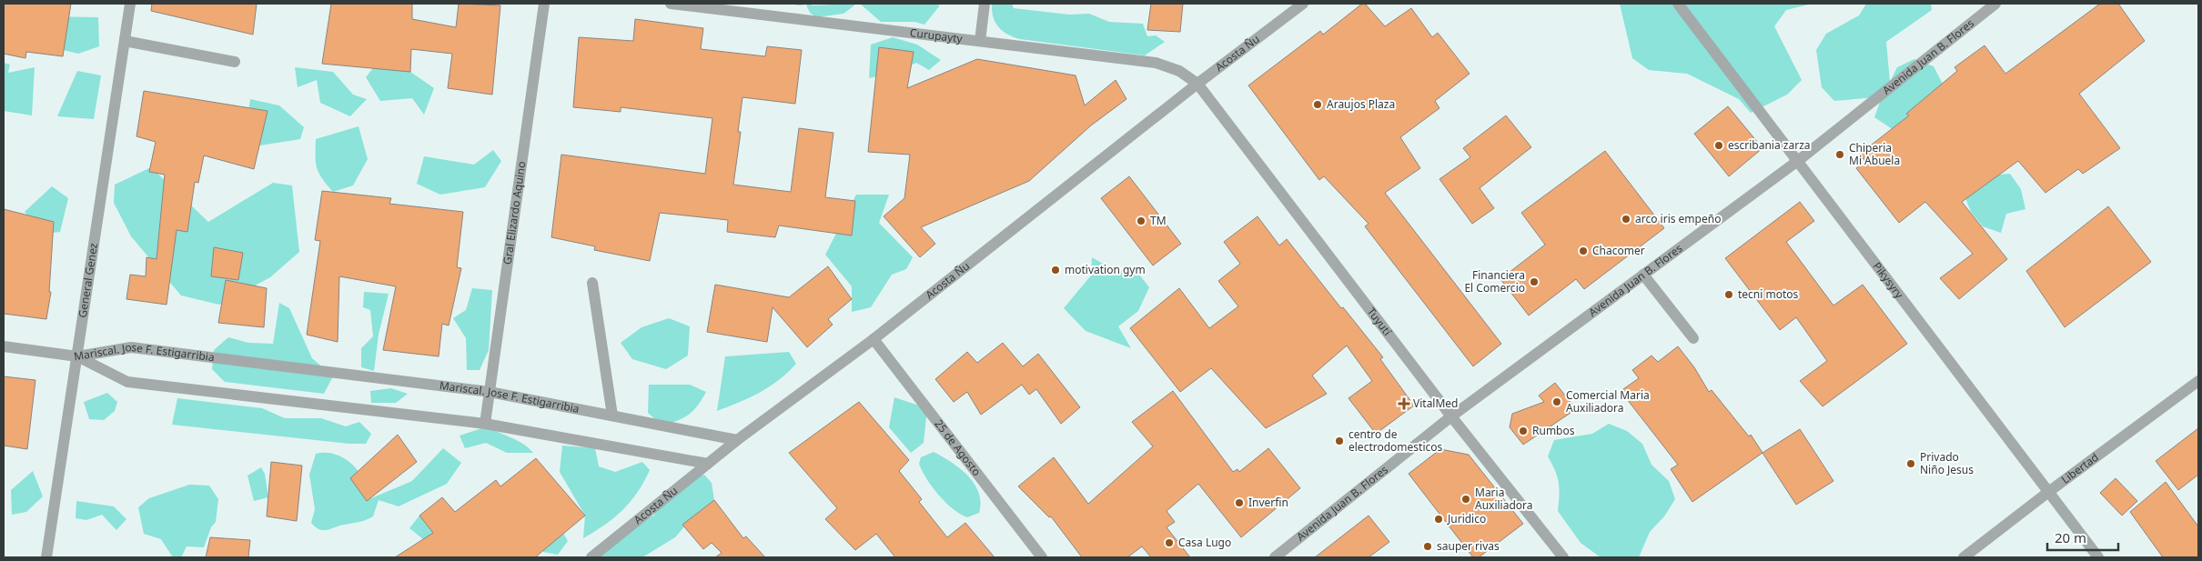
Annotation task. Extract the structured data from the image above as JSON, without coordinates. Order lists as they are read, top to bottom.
{
  "streets": {
    "street": [
      "Curupayty",
      "Acosta Ñu",
      "Avenida Juan B. Flores",
      "Gral Elizardo Aquino",
      "Pikysyry",
      "General Genez",
      "Tuyutí",
      "Mariscal. Jose F. Estigarribia",
      "25 de Agosto",
      "Libertad"
    ]
  },
  "crossings": [
    ["Curupayty", "Acosta Ñu"],
    ["Curupayty", "Tuyutí"],
    ["Acosta Ñu", "Tuyutí"],
    ["Acosta Ñu", "Mariscal. Jose F. Estigarribia"],
    ["Acosta Ñu", "25 de Agosto"],
    ["Avenida Juan B. Flores", "Pikysyry"],
    ["Avenida Juan B. Flores", "Tuyutí"],
    ["Gral Elizardo Aquino", "Mariscal. Jose F. Estigarribia"],
    ["Pikysyry", "Libertad"],
    ["General Genez", "Mariscal. Jose F. Estigarribia"]
  ],
  "places": {
    "other": [
      "Araujos Plaza",
      "escribania zarza",
      "Chiperia Mi Abuela",
      "arco iris empeño",
      "TM",
      "Chacomer",
      "motivation gym",
      "Financiera El Comercio",
      "tecni motos",
      "Comercial Maria Auxiliadora",
      "Rumbos",
      "centro de electrodomesticos",
      "Privado Niño Jesus",
      "Maria Auxiliadora",
      "Inverfin",
      "Juridico",
      "Casa Lugo",
      "sauper rivas"
    ],
    "health": ["VitalMed"]
  },
  "scale_bar": "20 m"
}
